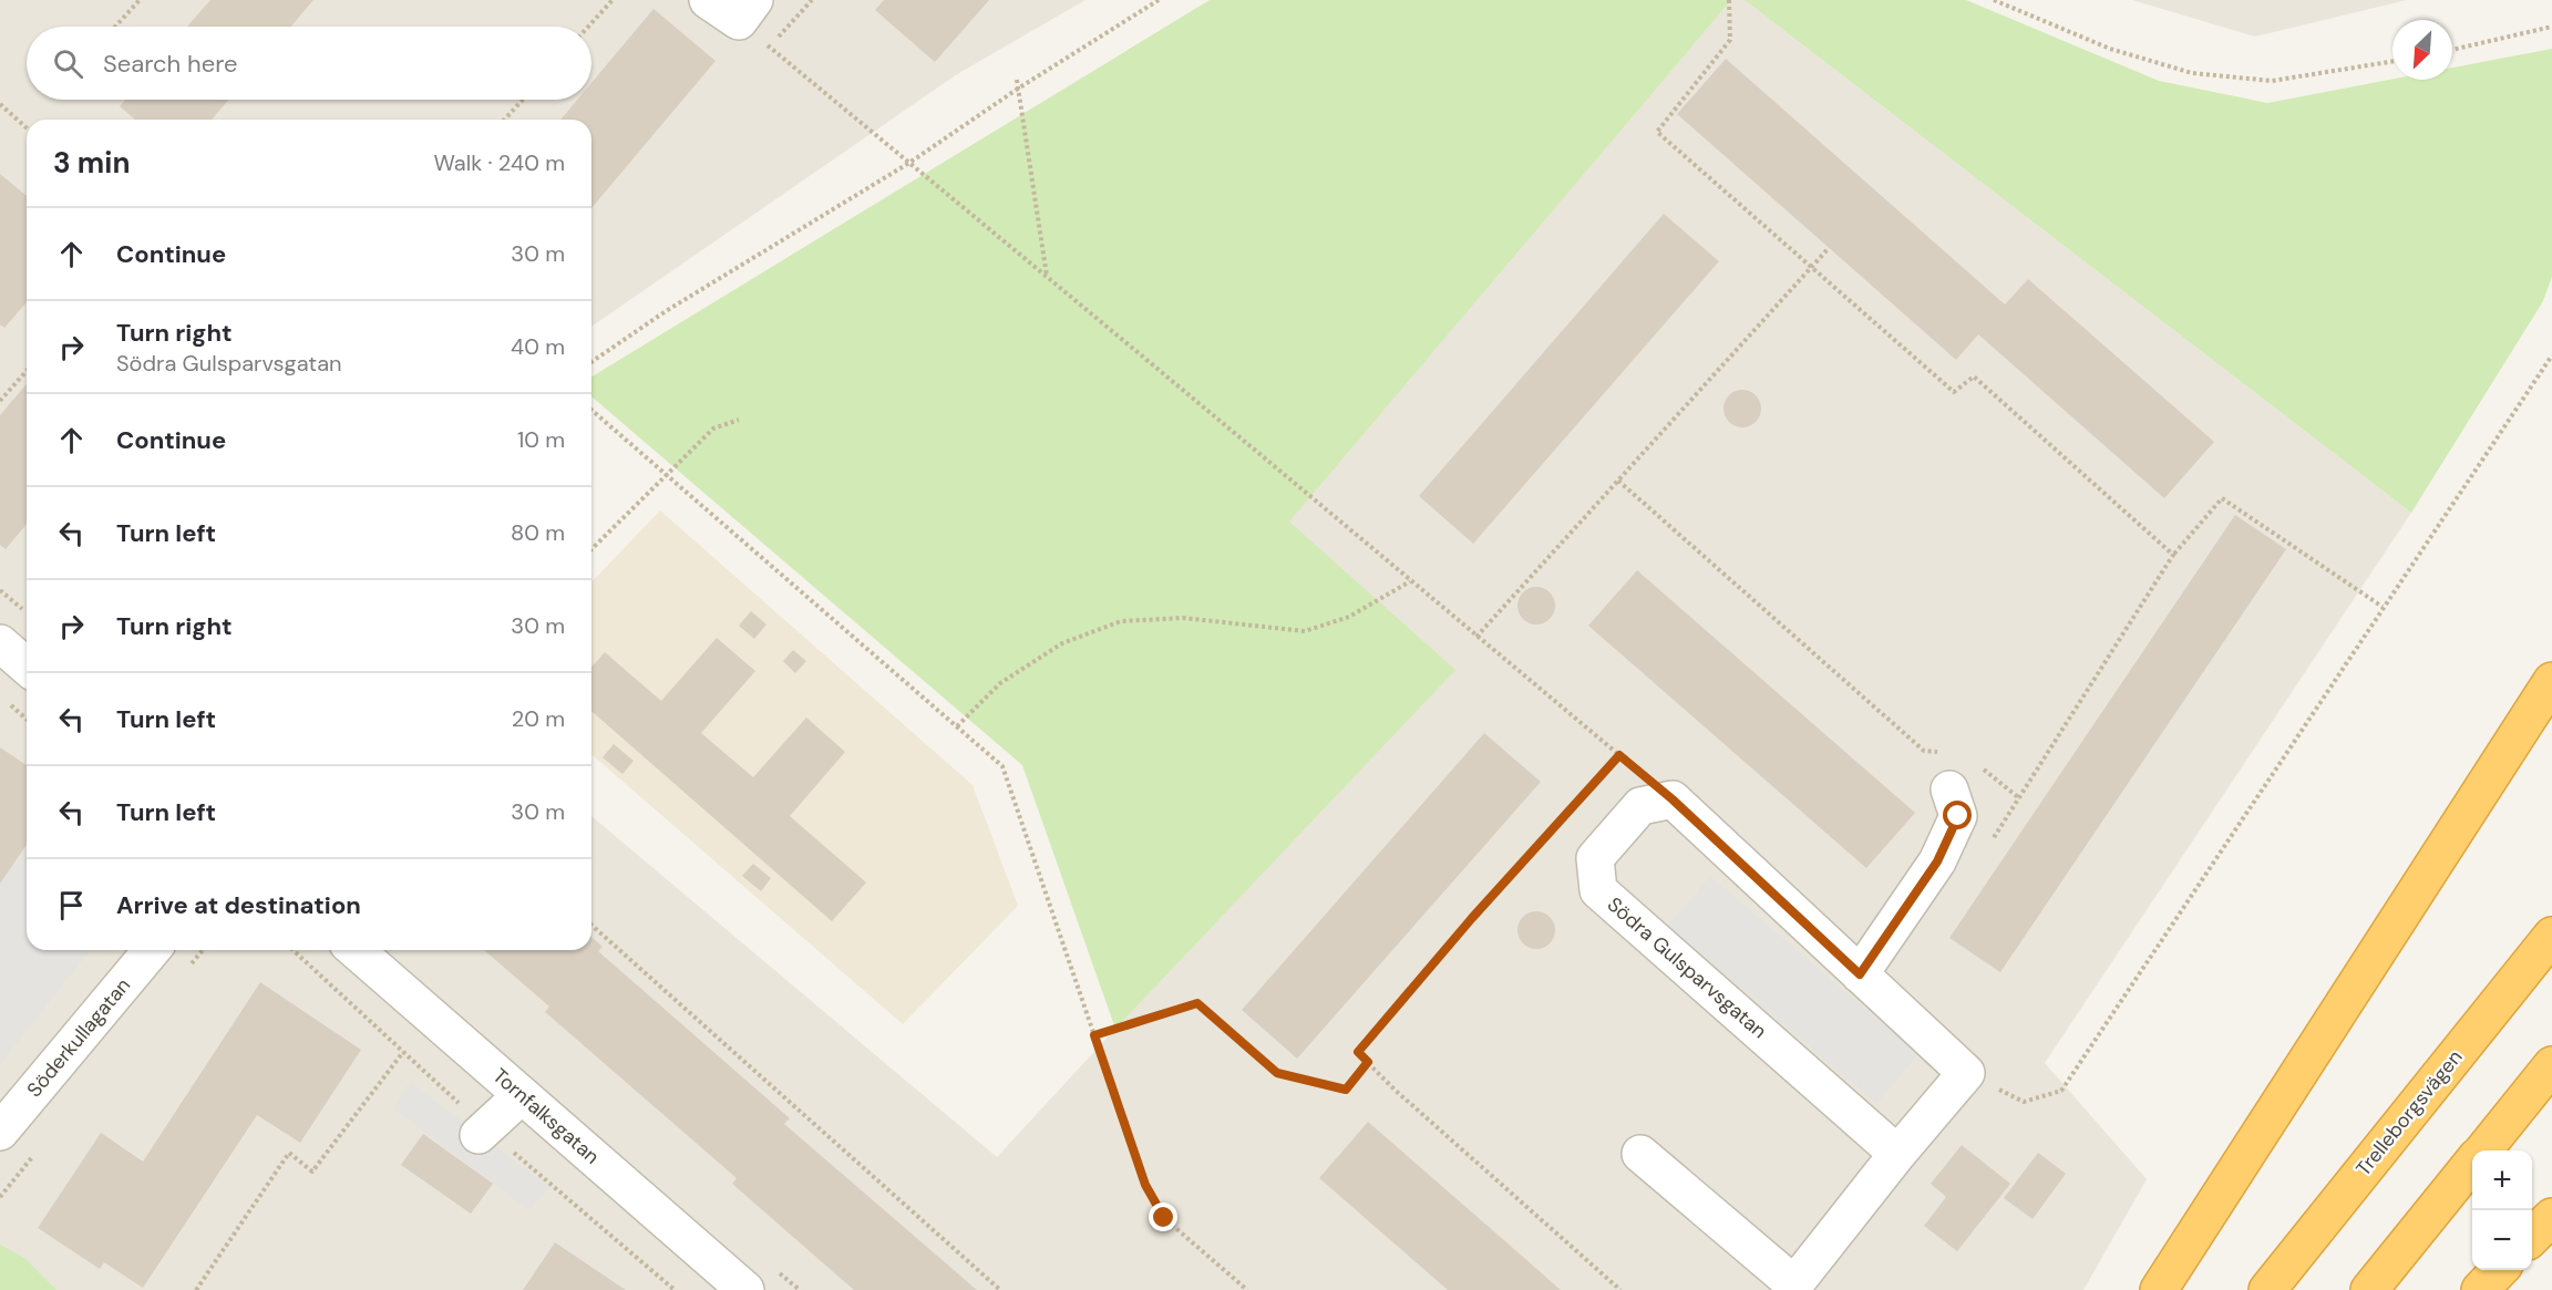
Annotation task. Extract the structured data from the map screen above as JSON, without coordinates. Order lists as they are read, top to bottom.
{
  "streets": {
    "highway": ["Trelleborgsvägen"],
    "street": ["Södra Gulsparvsgatan", "Söderkullagatan", "Tornfalksgatan"]
  },
  "north": "bottom left",
  "page": {
    "search": "Search here",
    "heading": ["3 min", "Walk · 240 m"],
    "list": [
      ["Continue", "30 m"],
      ["Turn right", "Södra Gulsparvsgatan", "40 m"],
      ["Continue", "10 m"],
      ["Turn left", "80 m"],
      ["Turn right", "30 m"],
      ["Turn left", "20 m"],
      ["Turn left", "30 m"],
      "Arrive at destination"
    ],
    "map_buttons": ["+", "−"]
  }
}
